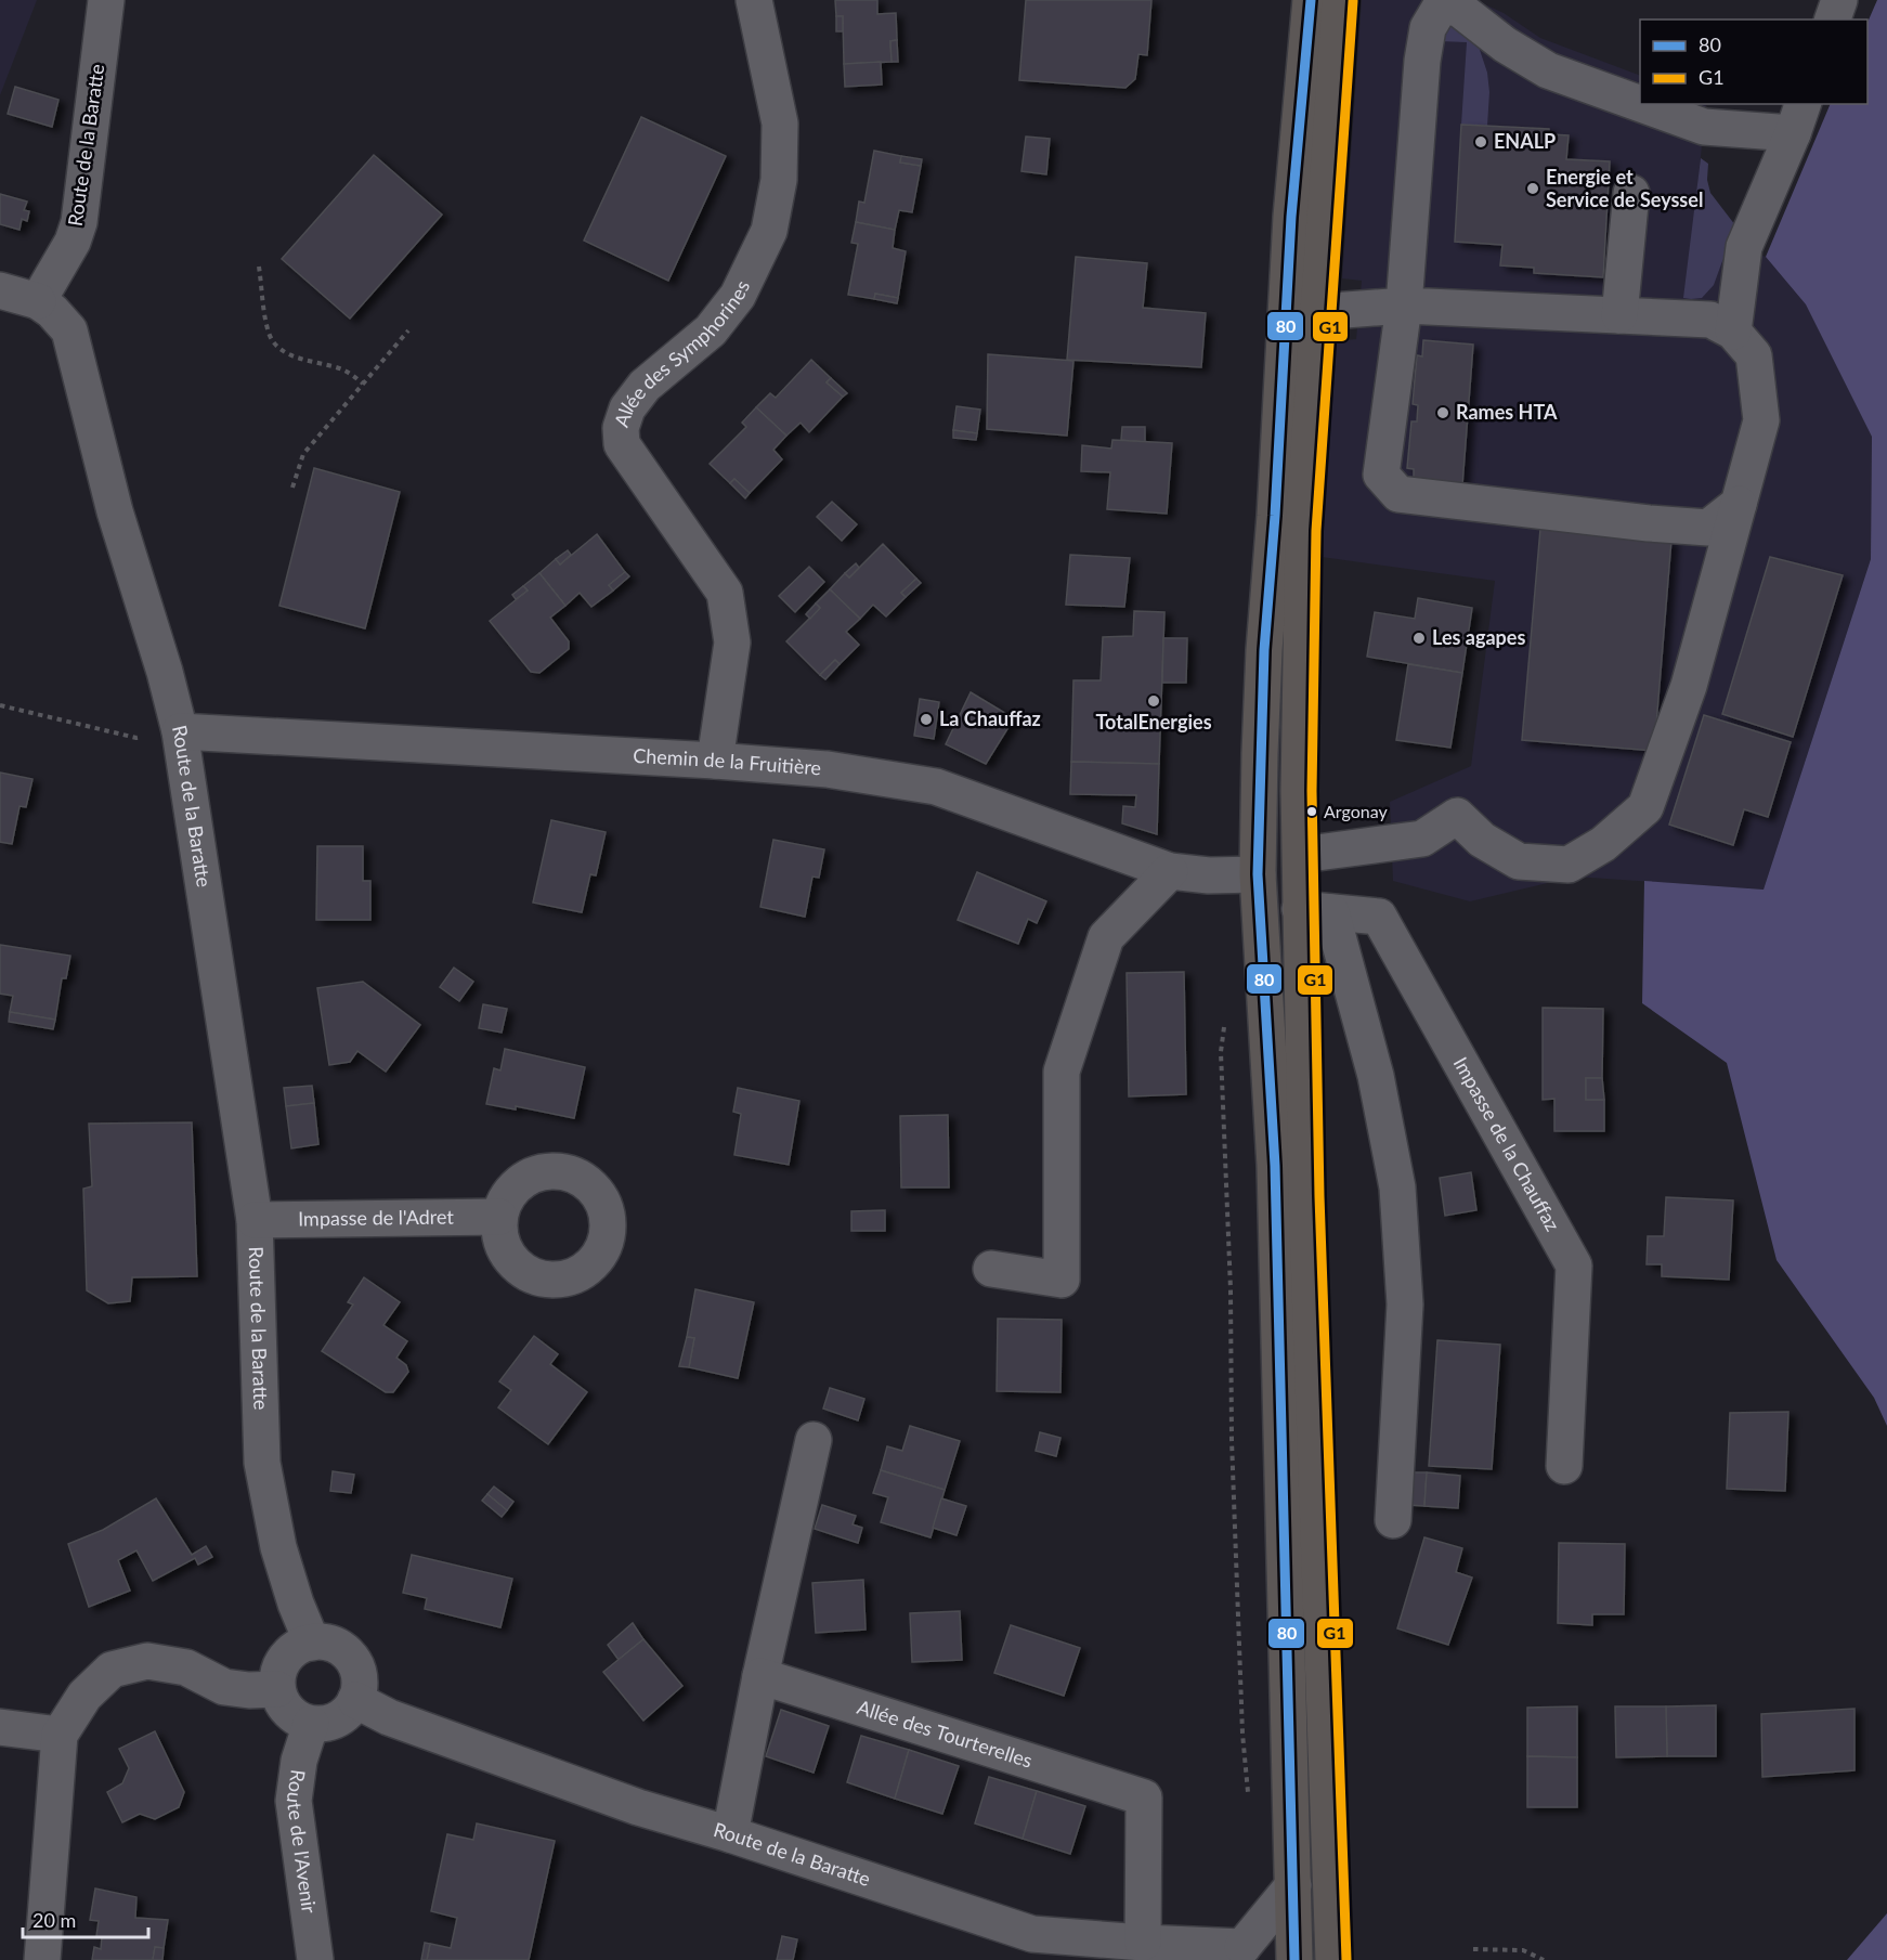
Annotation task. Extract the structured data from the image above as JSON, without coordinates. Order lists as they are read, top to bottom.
{
  "streets": {
    "street": [
      "Route de la Baratte",
      "Allée des Symphorines",
      "Chemin de la Fruitière",
      "Impasse de la Chauffaz",
      "Impasse de l'Adret",
      "Allée des Tourterelles",
      "Route de l'Avenir"
    ]
  },
  "crossings": [
    ["Route de la Baratte", "Chemin de la Fruitière"],
    ["Route de la Baratte", "Impasse de l'Adret"],
    ["Route de la Baratte", "Allée des Tourterelles"],
    ["Route de la Baratte", "Route de l'Avenir"],
    ["Allée des Symphorines", "Chemin de la Fruitière"]
  ],
  "places": [
    "ENALP",
    "Energie et Service de Seyssel",
    "Rames HTA",
    "Les agapes",
    "TotalEnergies",
    "La Chauffaz",
    "Argonay"
  ],
  "lines": ["transit line 80", "transit line G1"],
  "legend": ["80", "G1"],
  "scale_bar": "20 m"
}
